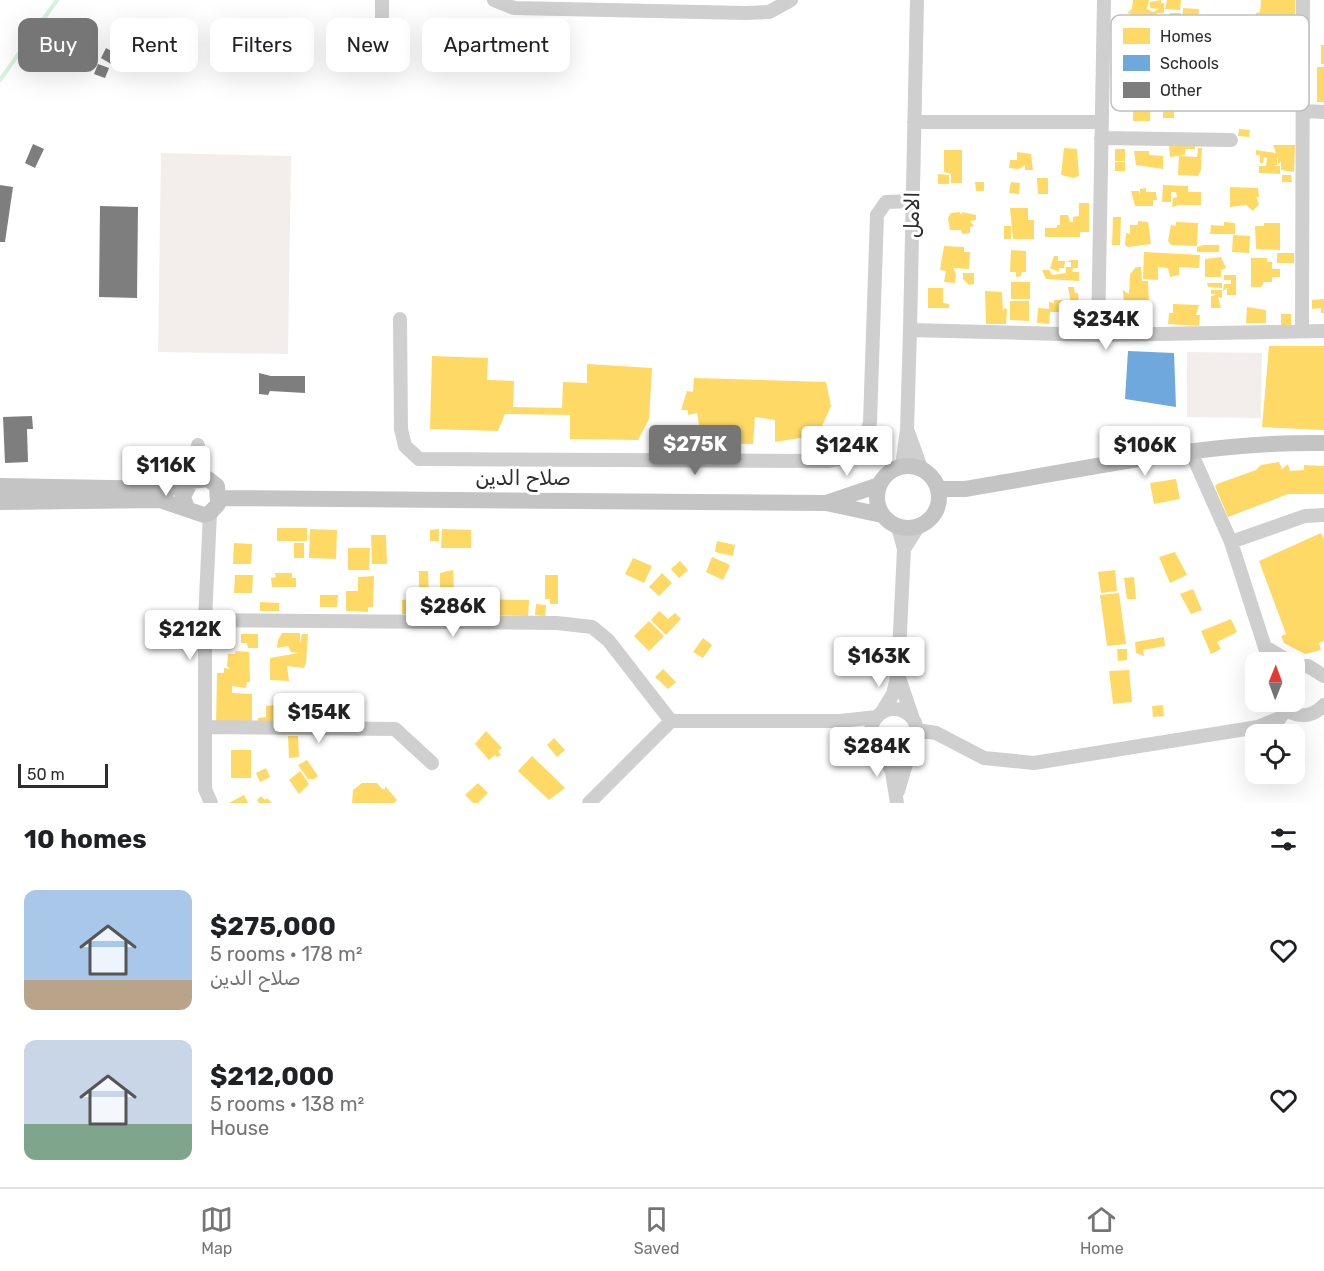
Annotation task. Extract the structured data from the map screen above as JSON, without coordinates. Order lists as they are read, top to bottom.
{
  "streets": {
    "main road": ["صلاح الدين"],
    "street": ["الامل"]
  },
  "crossings": [
    ["الامل", "صلاح الدين"]
  ],
  "legend": ["Homes", "Schools", "Other"],
  "scale_bar": "50 m",
  "north": "top",
  "page": {
    "chip": [
      "Buy",
      "Rent",
      "Filters",
      "New",
      "Apartment"
    ],
    "price": [
      "$234K",
      "$275K",
      "$124K",
      "$106K",
      "$116K",
      "$286K",
      "$212K",
      "$163K",
      "$154K",
      "$284K"
    ],
    "scale": "50 m",
    "heading": "10 homes",
    "list": [
      {
        "name": "$275,000",
        "note": "5 rooms · 178 m² · صلاح الدين"
      },
      {
        "name": "$212,000",
        "note": "5 rooms · 138 m² · House"
      }
    ],
    "tabs": ["Map", "Saved", "Home"]
  }
}
